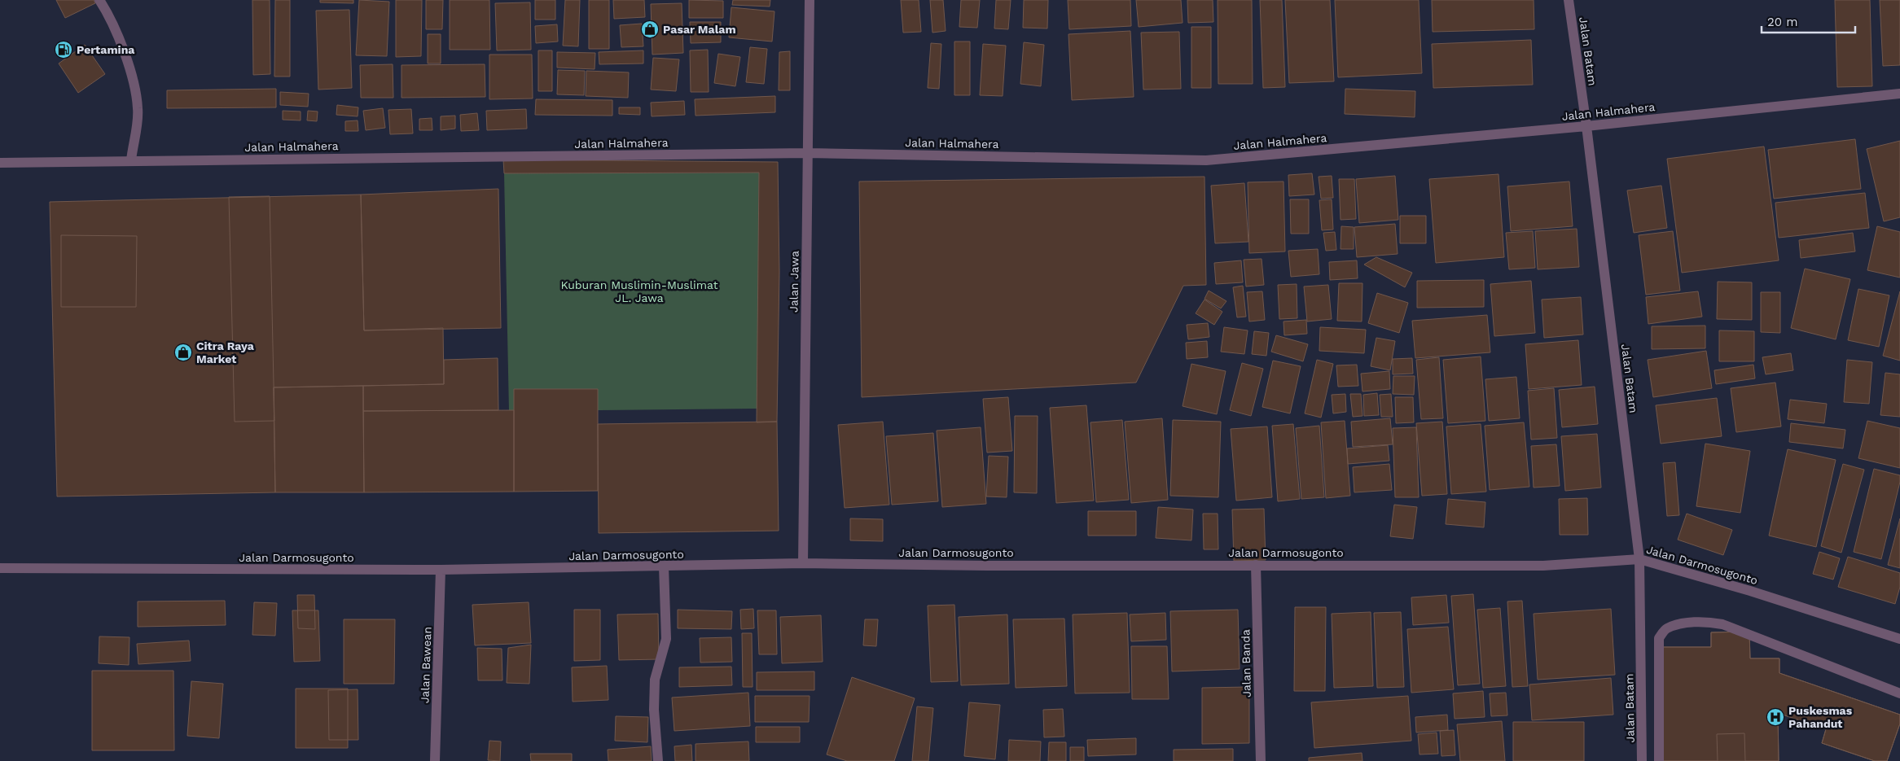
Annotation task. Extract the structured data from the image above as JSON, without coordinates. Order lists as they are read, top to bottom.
{
  "streets": {
    "street": [
      "Jalan Batam",
      "Jalan Halmahera",
      "Jalan Jawa",
      "Jalan Darmosugonto",
      "Jalan Banda",
      "Jalan Bawean"
    ]
  },
  "crossings": [
    ["Jalan Batam", "Jalan Halmahera"],
    ["Jalan Batam", "Jalan Darmosugonto"],
    ["Jalan Halmahera", "Jalan Jawa"],
    ["Jalan Jawa", "Jalan Darmosugonto"],
    ["Jalan Darmosugonto", "Jalan Banda"],
    ["Jalan Darmosugonto", "Jalan Bawean"]
  ],
  "parks": ["Kuburan Muslimin-Muslimat JL. Jawa"],
  "places": {
    "shop": ["Pasar Malam", "Citra Raya Market"],
    "fuel station": ["Pertamina"],
    "hospital": ["Puskesmas Pahandut"]
  },
  "scale_bar": "20 m"
}
